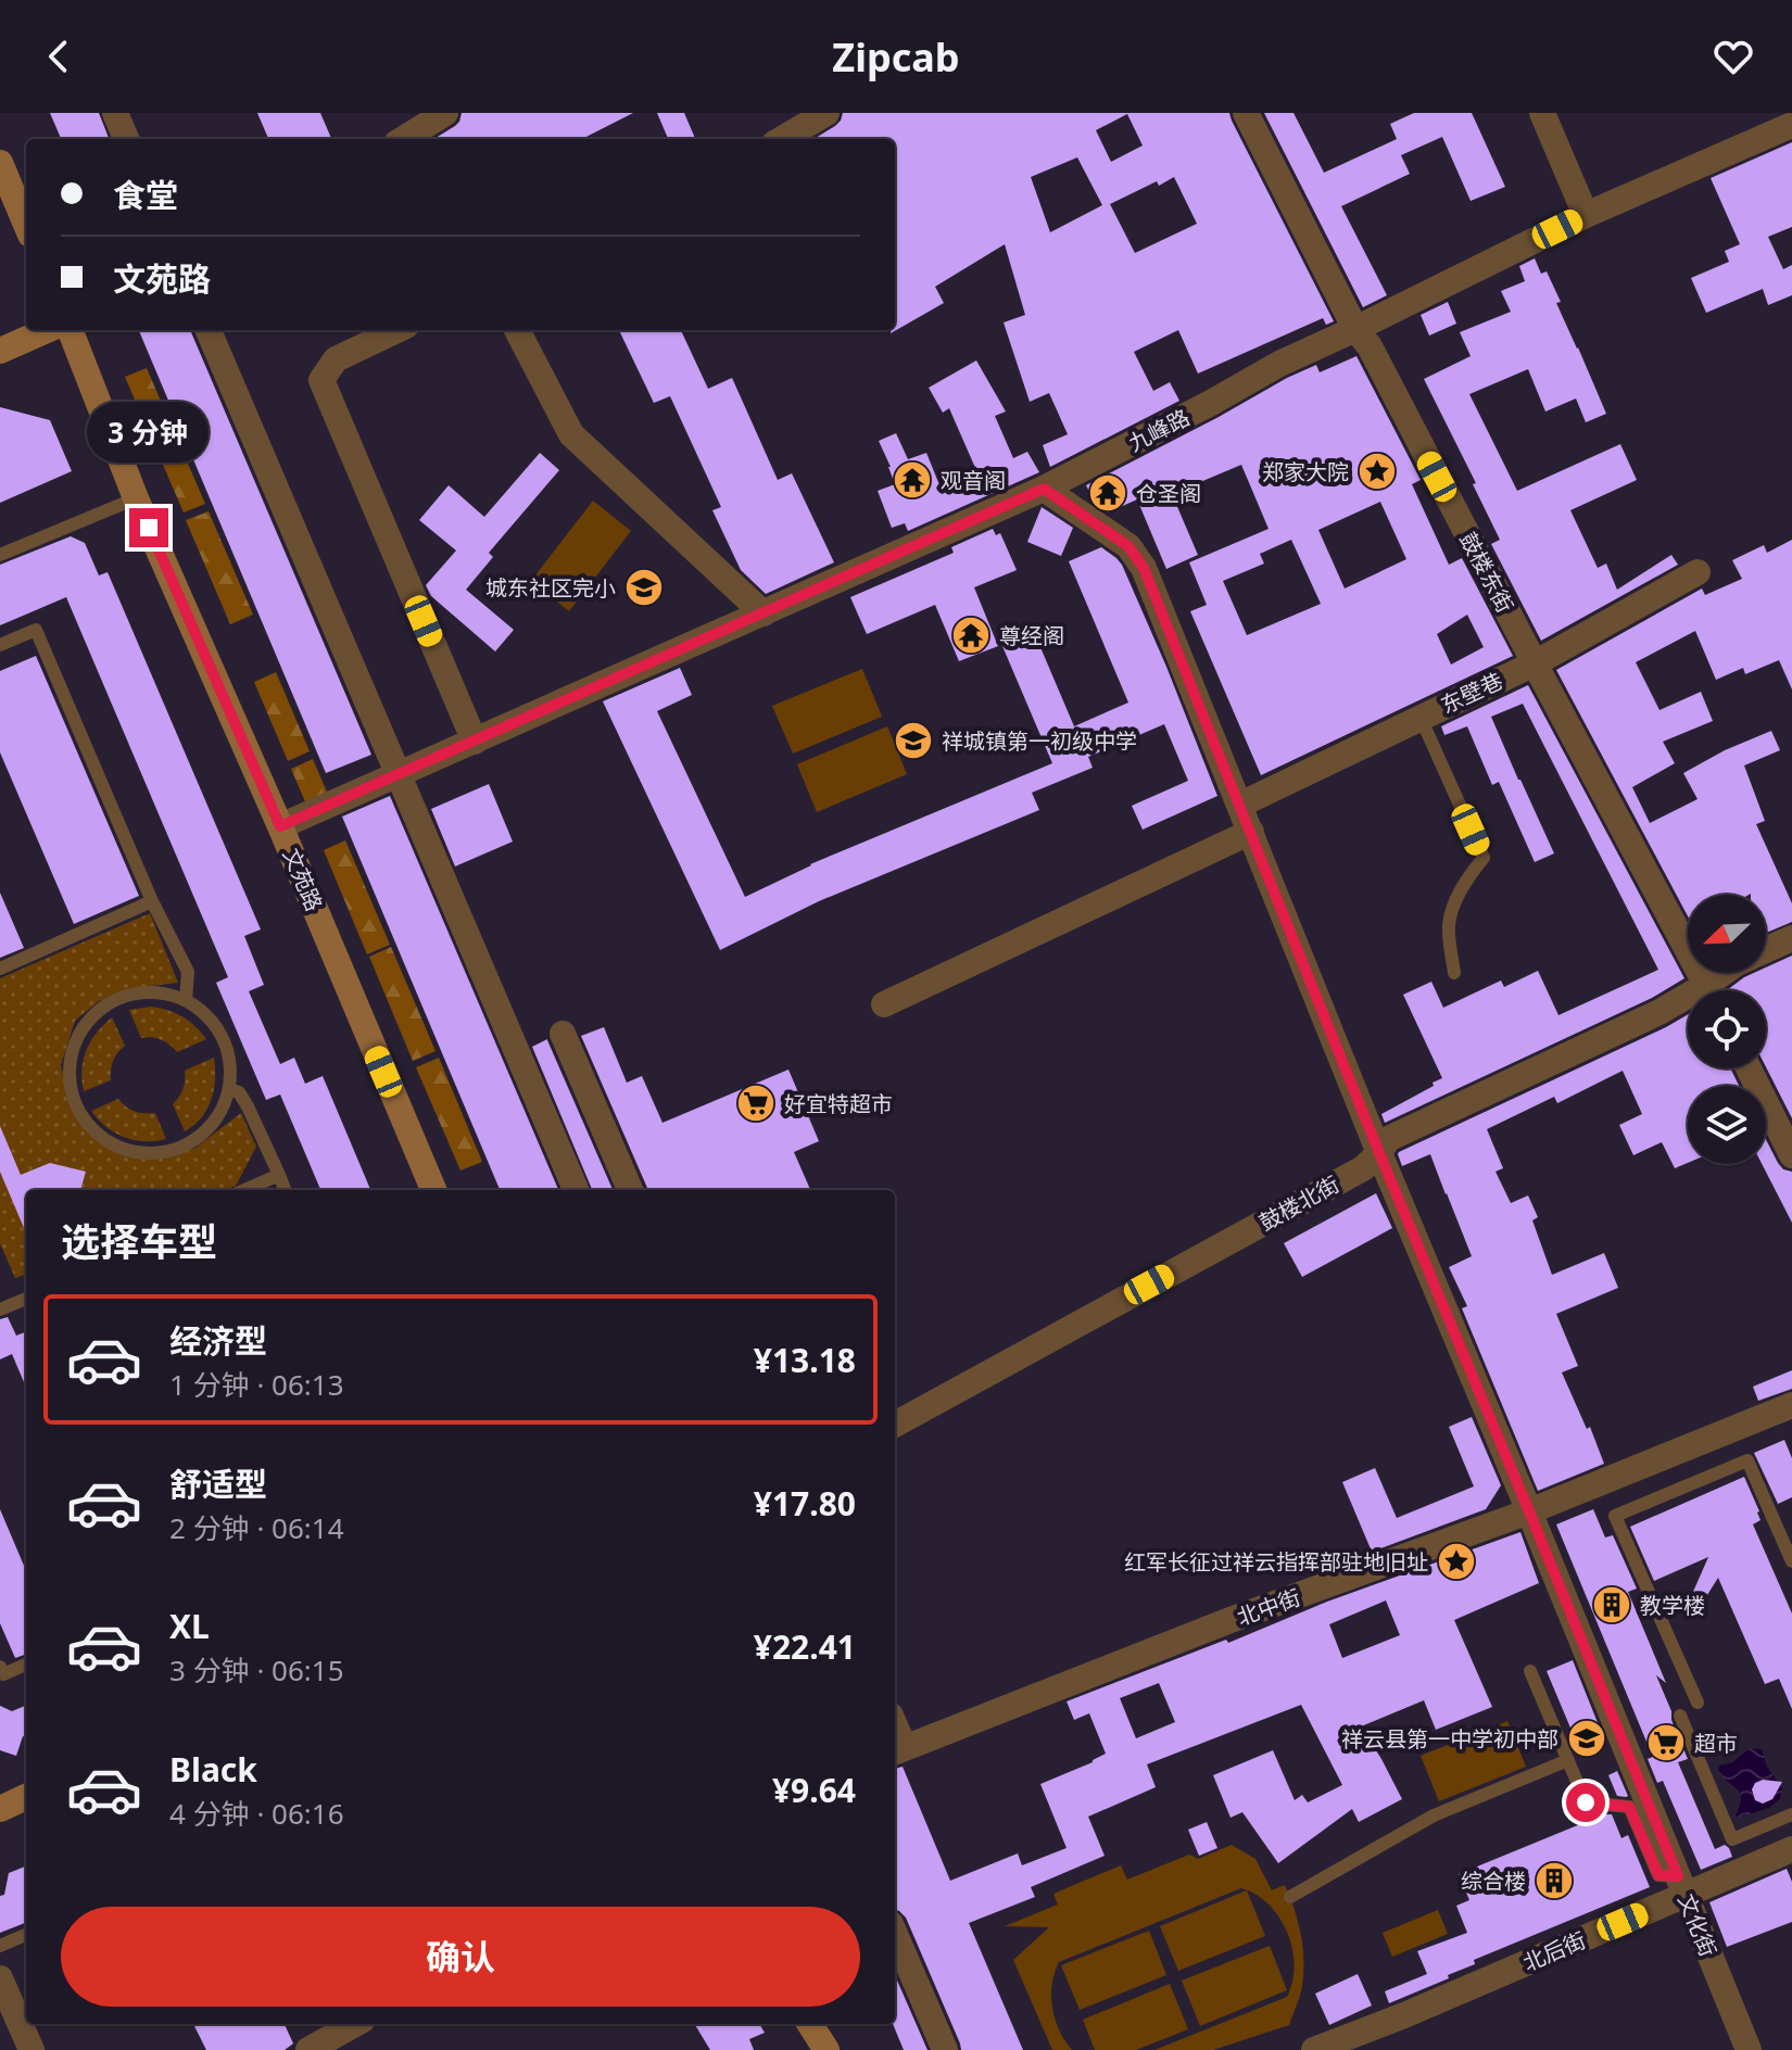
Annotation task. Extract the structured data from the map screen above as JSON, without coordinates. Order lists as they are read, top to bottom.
{
  "streets": {
    "main road": ["文苑路"],
    "street": [
      "九峰路",
      "鼓楼东街",
      "东壁巷",
      "鼓楼北街",
      "北中街",
      "文化街",
      "北后街"
    ]
  },
  "crossings": [
    ["九峰路", "鼓楼东街"],
    ["九峰路", "文苑路"],
    ["九峰路", "文化街"],
    ["鼓楼东街", "东壁巷"],
    ["东壁巷", "文化街"],
    ["鼓楼北街", "文化街"],
    ["北中街", "文化街"],
    ["文化街", "北后街"]
  ],
  "places": {
    "place": ["郑家大院", "红军长征过祥云指挥部驻地旧址"],
    "temple": ["观音阁", "仓圣阁", "尊经阁"],
    "school or university": ["城东社区完小", "祥城镇第一初级中学", "祥云县第一中学初中部"],
    "supermarket": ["好宜特超市", "超市"],
    "building": ["教学楼", "综合楼"]
  },
  "north": "bottom left",
  "page": {
    "header": "Zipcab",
    "banner": ["食堂", "文苑路"],
    "bubble": "3 分钟",
    "heading": "选择车型",
    "list": [
      {
        "name": "经济型",
        "note": "1 分钟 · 06:13",
        "value": "¥13.18"
      },
      {
        "name": "舒适型",
        "note": "2 分钟 · 06:14",
        "value": "¥17.80"
      },
      {
        "name": "XL",
        "note": "3 分钟 · 06:15",
        "value": "¥22.41"
      },
      {
        "name": "Black",
        "note": "4 分钟 · 06:16",
        "value": "¥9.64"
      }
    ],
    "buttons": "确认"
  }
}
